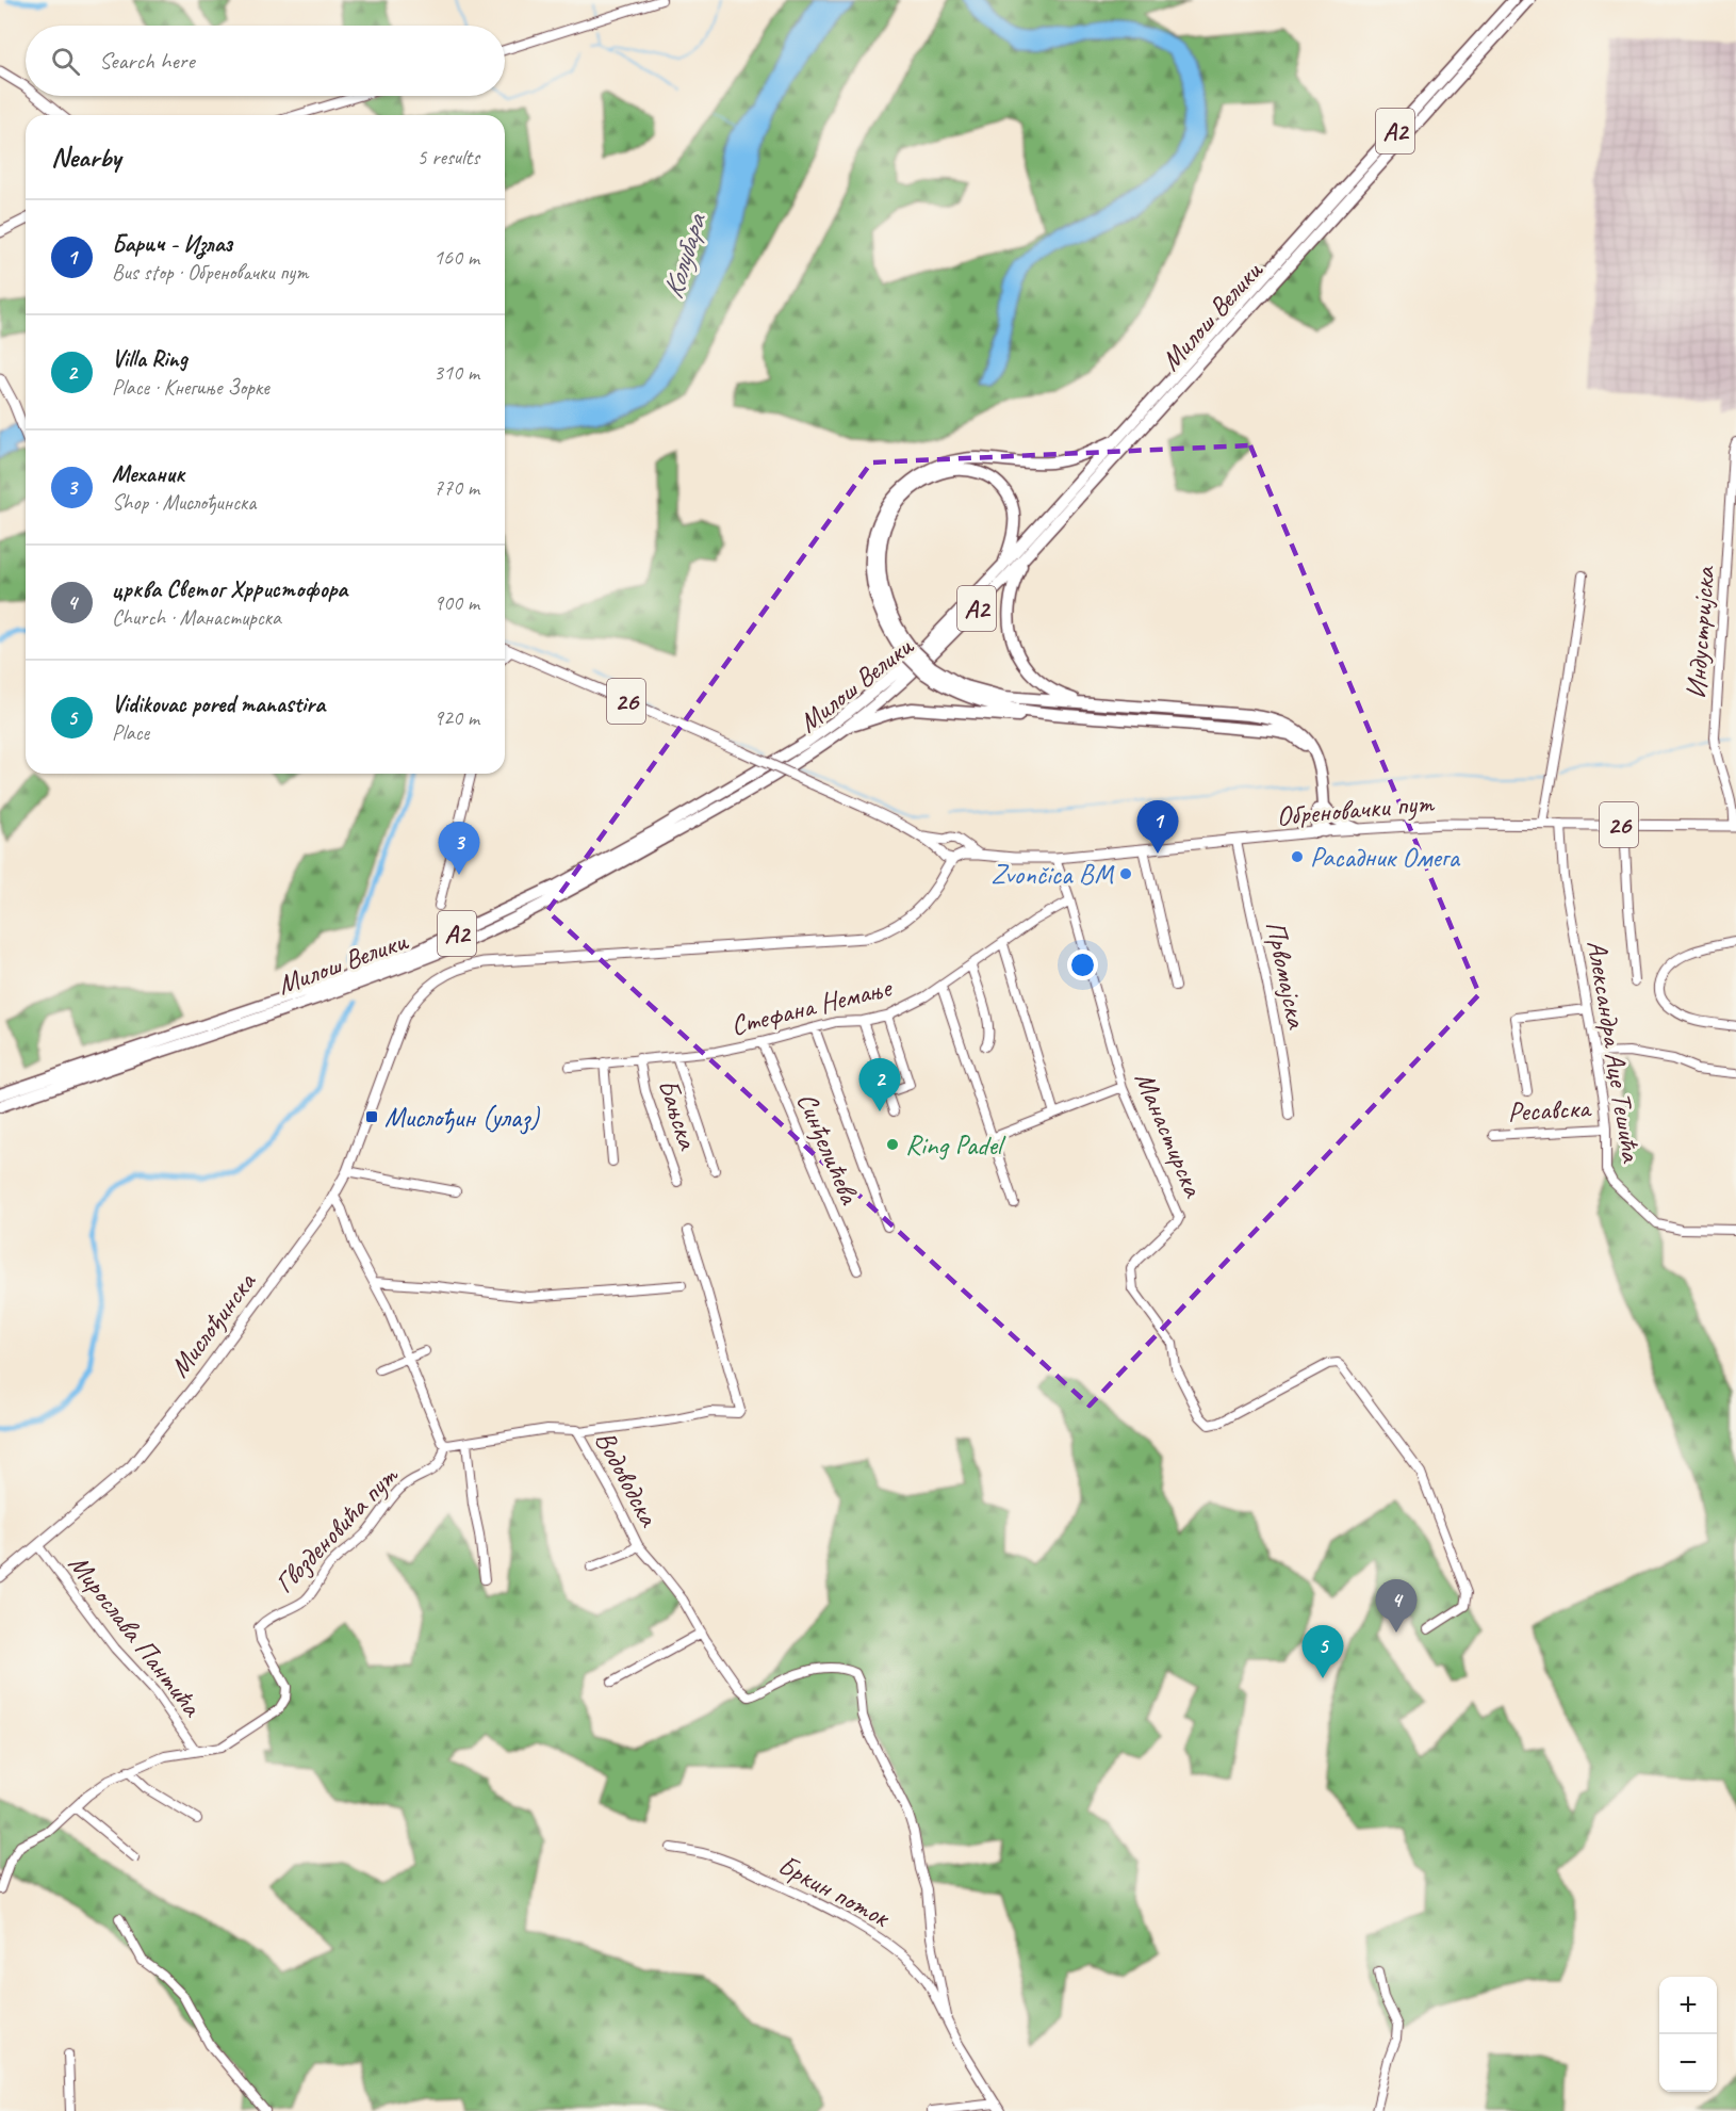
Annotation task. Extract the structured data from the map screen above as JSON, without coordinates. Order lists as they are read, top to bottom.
{
  "streets": {
    "highway": ["A2", "Милош Велики"],
    "main road": ["26", "Обреновачки пут", "Мислођинска"],
    "street": [
      "Индустријска",
      "Првомајска",
      "Стефана Немање",
      "Александра Аце Тешића",
      "Ресавска",
      "Бањска",
      "Манастирска",
      "Синђелићева",
      "Водоводска",
      "Гвозденовића пут",
      "Мирослава Пантића",
      "Бркин поток"
    ]
  },
  "crossings": [
    ["Индустријска", "Обреновачки пут"],
    ["26", "Обреновачки пут"],
    ["26", "Мислођинска"],
    ["Обреновачки пут", "Првомајска"],
    ["Обреновачки пут", "Александра Аце Тешића"],
    ["Обреновачки пут", "Манастирска"],
    ["Обреновачки пут", "Мислођинска"],
    ["Стефана Немање", "Бањска"],
    ["Стефана Немање", "Манастирска"],
    ["Стефана Немање", "Синђелићева"],
    ["Александра Аце Тешића", "Ресавска"],
    ["Мислођинска", "Мирослава Пантића"],
    ["Водоводска", "Гвозденовића пут"],
    ["Водоводска", "Бркин поток"],
    ["Гвозденовића пут", "Мирослава Пантића"]
  ],
  "water": ["Колубара"],
  "places": {
    "other": ["Расадник Омега", "Zvončica BM", "Ring Padel"],
    "transit": ["Мислођин (улаз)"]
  },
  "page": {
    "search": "Search here",
    "heading": ["Nearby", "5 results"],
    "list": [
      {
        "mark": "1",
        "name": "Барич - Излаз",
        "note": "Bus stop · Обреновачки пут",
        "value": "160 m"
      },
      {
        "mark": "2",
        "name": "Villa Ring",
        "note": "Place · Кнегиње Зорке",
        "value": "310 m"
      },
      {
        "mark": "3",
        "name": "Механик",
        "note": "Shop · Мислођинска",
        "value": "770 m"
      },
      {
        "mark": "4",
        "name": "црква Светог Хрристофора",
        "note": "Church · Манастирска",
        "value": "900 m"
      },
      {
        "mark": "5",
        "name": "Vidikovac pored manastira",
        "note": "Place",
        "value": "920 m"
      }
    ],
    "pins": [
      "1",
      "3",
      "2",
      "4",
      "5"
    ],
    "map_buttons": ["+", "−"]
  }
}
